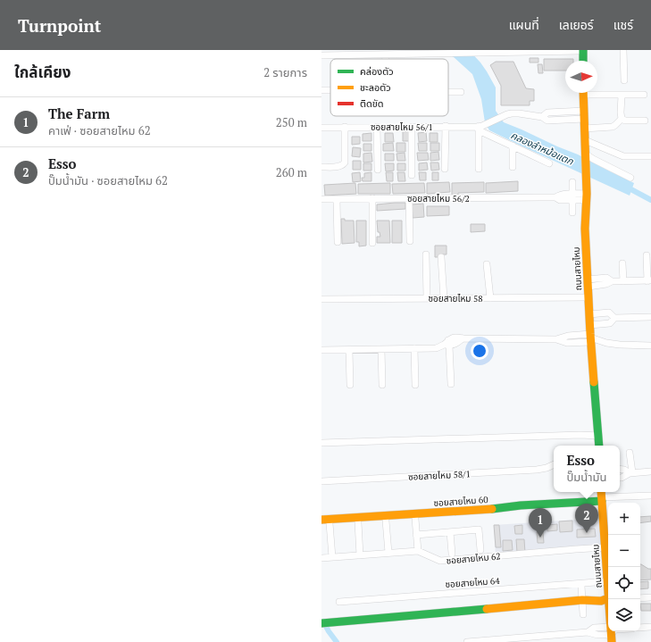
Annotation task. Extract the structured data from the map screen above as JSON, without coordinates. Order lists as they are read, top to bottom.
{
  "streets": {
    "street": [
      "ซอยสายไหม 56/1",
      "ซอยสายไหม 56/2",
      "ถนนสายไหม",
      "ซอยสายไหม 58",
      "ซอยสายไหม 58/1",
      "ซอยสายไหม 60",
      "ซอยสายไหม 62",
      "ซอยสายไหม 64"
    ]
  },
  "crossings": [
    ["ซอยสายไหม 56/2", "ถนนสายไหม"],
    ["ถนนสายไหม", "ซอยสายไหม 58"],
    ["ถนนสายไหม", "ซอยสายไหม 60"],
    ["ถนนสายไหม", "ซอยสายไหม 62"],
    ["ถนนสายไหม", "ซอยสายไหม 64"]
  ],
  "water": ["คลองลำหม้อแตก"],
  "legend": ["คล่องตัว", "ชะลอตัว", "ติดขัด"],
  "north": "right",
  "page": {
    "header": "Turnpoint",
    "nav": ["แผนที่", "เลเยอร์", "แชร์"],
    "heading": ["ใกล้เคียง", "2 รายการ"],
    "list": [
      {
        "mark": "1",
        "name": "The Farm",
        "note": "คาเฟ่ · ซอยสายไหม 62",
        "value": "250 m"
      },
      {
        "mark": "2",
        "name": "Esso",
        "note": "ปั๊มน้ำมัน · ซอยสายไหม 62",
        "value": "260 m"
      }
    ],
    "popup": ["Esso", "ปั๊มน้ำมัน"],
    "map_buttons": ["+", "−"],
    "pins": ["2", "1"]
  }
}
